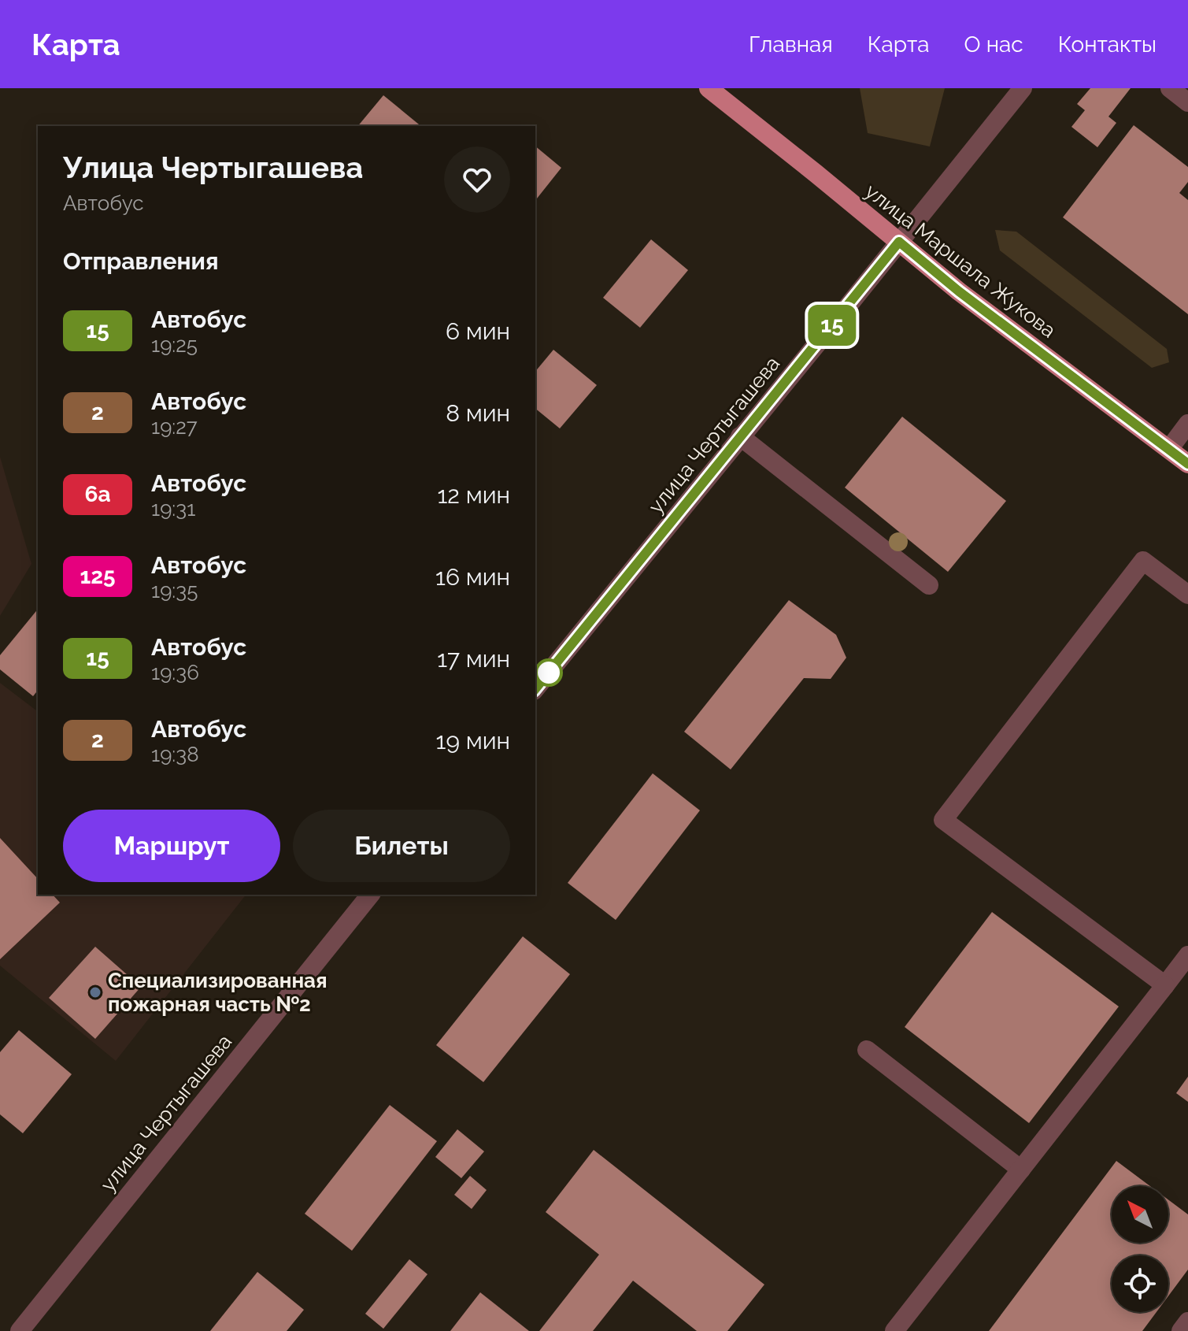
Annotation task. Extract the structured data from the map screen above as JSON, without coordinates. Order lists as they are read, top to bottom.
{
  "streets": {
    "main road": ["улица Маршала Жукова"],
    "street": ["улица Чертыгашева"]
  },
  "crossings": [
    ["улица Маршала Жукова", "улица Чертыгашева"]
  ],
  "places": ["Специализированная пожарная часть №2"],
  "lines": ["bus line 15"],
  "north": "top left",
  "page": {
    "header": "Карта",
    "nav": [
      "Главная",
      "Карта",
      "О нас",
      "Контакты"
    ],
    "on_map": "15",
    "heading": [
      ["Улица Чертыгашева", "Автобус"],
      "Отправления"
    ],
    "list": [
      {
        "mark": "15",
        "name": "Автобус",
        "note": "19:25",
        "value": "6 мин"
      },
      {
        "mark": "2",
        "name": "Автобус",
        "note": "19:27",
        "value": "8 мин"
      },
      {
        "mark": "6а",
        "name": "Автобус",
        "note": "19:31",
        "value": "12 мин"
      },
      {
        "mark": "125",
        "name": "Автобус",
        "note": "19:35",
        "value": "16 мин"
      },
      {
        "mark": "15",
        "name": "Автобус",
        "note": "19:36",
        "value": "17 мин"
      },
      {
        "mark": "2",
        "name": "Автобус",
        "note": "19:38",
        "value": "19 мин"
      }
    ],
    "buttons": ["Маршрут", "Билеты"]
  }
}
